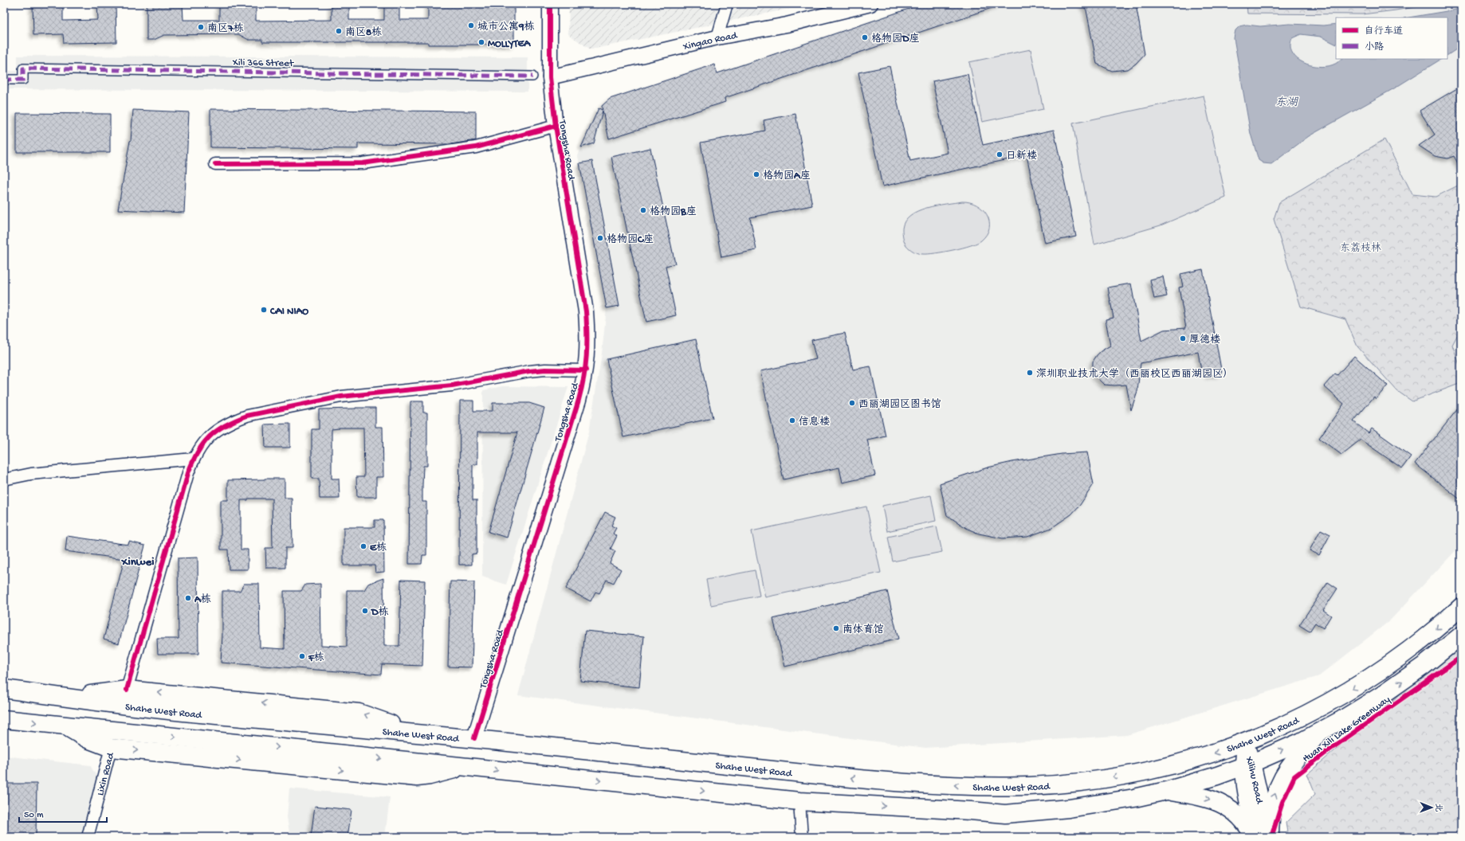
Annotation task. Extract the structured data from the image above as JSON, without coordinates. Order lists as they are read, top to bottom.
{
  "streets": {
    "main road": ["Shahe West Road", "Xilihu Road"],
    "street": [
      "Xingao Road",
      "Xili 366 Street",
      "Tongsha Road",
      "Lixin Road"
    ],
    "cycle path": ["Huan Xili Lake Greenway"]
  },
  "crossings": [
    ["Xingao Road", "Tongsha Road"],
    ["Tongsha Road", "Shahe West Road"],
    ["Shahe West Road", "Xilihu Road"]
  ],
  "districts": ["Xinwei"],
  "water": ["东湖"],
  "parks": ["东荔枝林"],
  "places": [
    "城市公寓9栋",
    "南区7栋",
    "南区8栋",
    "格物园D座",
    "MOLLYTEA",
    "日新楼",
    "格物园A座",
    "格物园B座",
    "格物园C座",
    "CAI NIAO",
    "厚德楼",
    "深圳职业技术大学（西丽校区西丽湖园区）",
    "西丽湖园区图书馆",
    "信息楼",
    "E栋",
    "A栋",
    "D栋",
    "南体育馆",
    "F栋"
  ],
  "legend": ["自行车道", "小路"],
  "scale_bar": "50 m",
  "north": "right"
}
